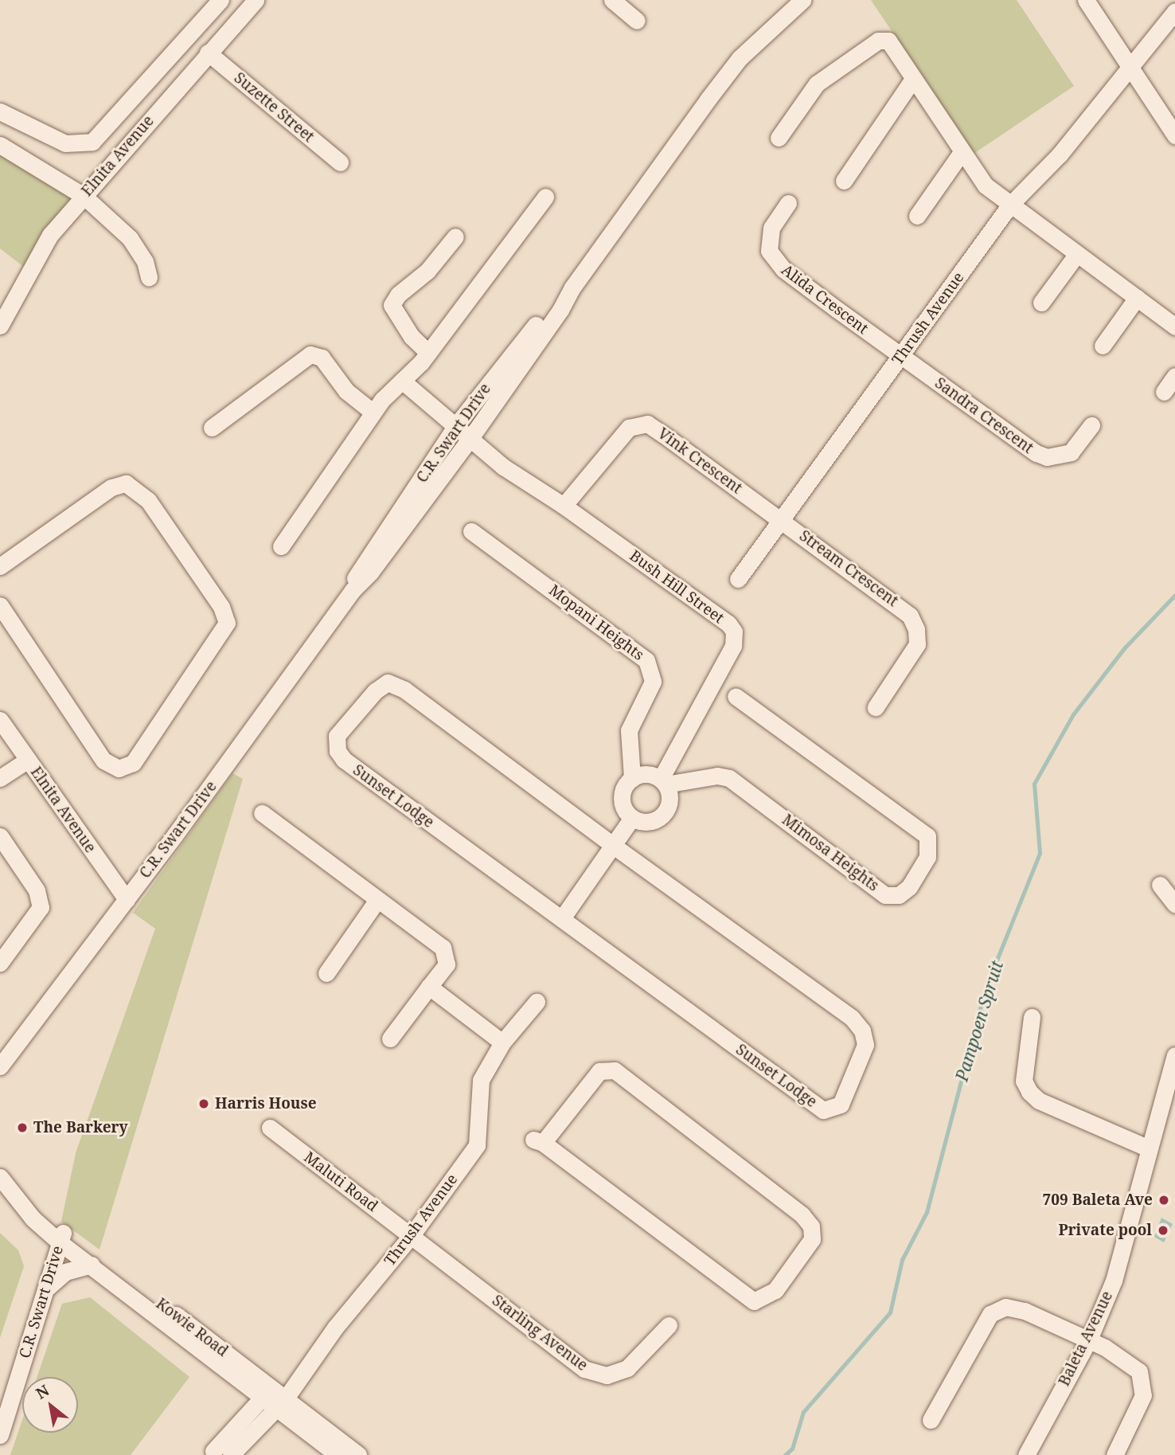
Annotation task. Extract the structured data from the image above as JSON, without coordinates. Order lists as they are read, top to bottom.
{
  "streets": {
    "street": [
      "Suzette Street",
      "Elnita Avenue",
      "Alida Crescent",
      "Thrush Avenue",
      "Sandra Crescent",
      "C.R. Swart Drive",
      "Vink Crescent",
      "Stream Crescent",
      "Bush Hill Street",
      "Mopani Heights",
      "Sunset Lodge",
      "Mimosa Heights",
      "Maluti Road",
      "Kowie Road",
      "Starling Avenue",
      "Baleta Avenue"
    ]
  },
  "crossings": [
    ["Suzette Street", "Elnita Avenue"],
    ["Elnita Avenue", "C.R. Swart Drive"],
    ["Alida Crescent", "Thrush Avenue"],
    ["Alida Crescent", "Sandra Crescent"],
    ["Thrush Avenue", "Sandra Crescent"],
    ["Thrush Avenue", "Vink Crescent"],
    ["Thrush Avenue", "Stream Crescent"],
    ["Thrush Avenue", "Maluti Road"],
    ["Thrush Avenue", "Kowie Road"],
    ["Thrush Avenue", "Starling Avenue"],
    ["C.R. Swart Drive", "Kowie Road"],
    ["Vink Crescent", "Stream Crescent"],
    ["Vink Crescent", "Bush Hill Street"],
    ["Bush Hill Street", "Mopani Heights"],
    ["Bush Hill Street", "Mimosa Heights"],
    ["Mopani Heights", "Mimosa Heights"],
    ["Maluti Road", "Starling Avenue"]
  ],
  "water": ["Pampoen Spruit"],
  "places": [
    "Harris House",
    "The Barkery",
    "709 Baleta Ave",
    "Private pool"
  ],
  "north": "top left"
}
